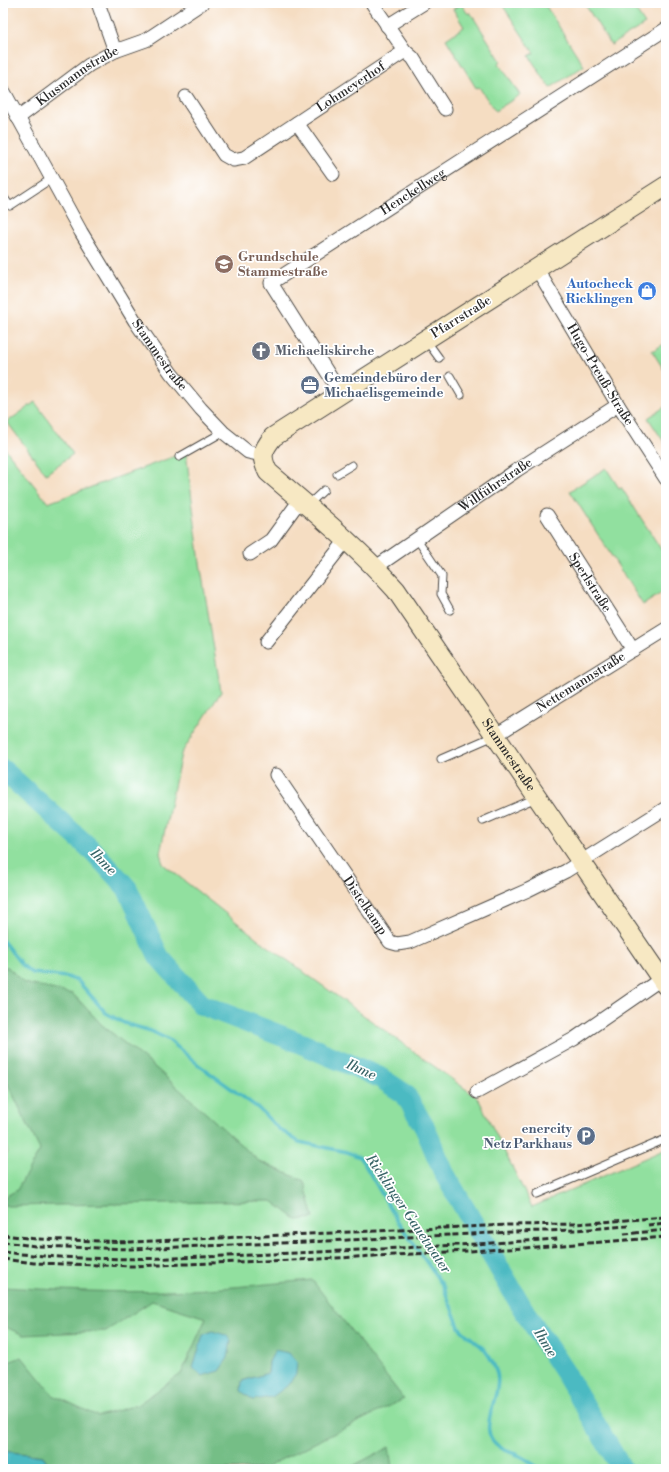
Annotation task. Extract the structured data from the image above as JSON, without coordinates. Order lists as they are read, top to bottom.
{
  "streets": {
    "street": [
      "Klusmannstraße",
      "Lohmeyerhof",
      "Henckellweg",
      "Pfarrstraße",
      "Stammestraße",
      "Hugo-Preuß-Straße",
      "Willführstraße",
      "Sperlstraße",
      "Nettemannstraße",
      "Distelkamp"
    ]
  },
  "crossings": [
    ["Klusmannstraße", "Stammestraße"],
    ["Henckellweg", "Pfarrstraße"],
    ["Pfarrstraße", "Stammestraße"],
    ["Pfarrstraße", "Hugo-Preuß-Straße"],
    ["Stammestraße", "Willführstraße"],
    ["Stammestraße", "Nettemannstraße"],
    ["Stammestraße", "Distelkamp"],
    ["Hugo-Preuß-Straße", "Willführstraße"],
    ["Sperlstraße", "Nettemannstraße"]
  ],
  "water": ["Ihme", "Ricklinger Gauetwater"],
  "places": {
    "school or university": ["Grundschule Stammestraße"],
    "shop": ["Autocheck Ricklingen"],
    "church": ["Michaeliskirche"],
    "office": ["Gemeindebüro der Michaelisgemeinde"],
    "parking": ["enercity Netz Parkhaus"]
  }
}
